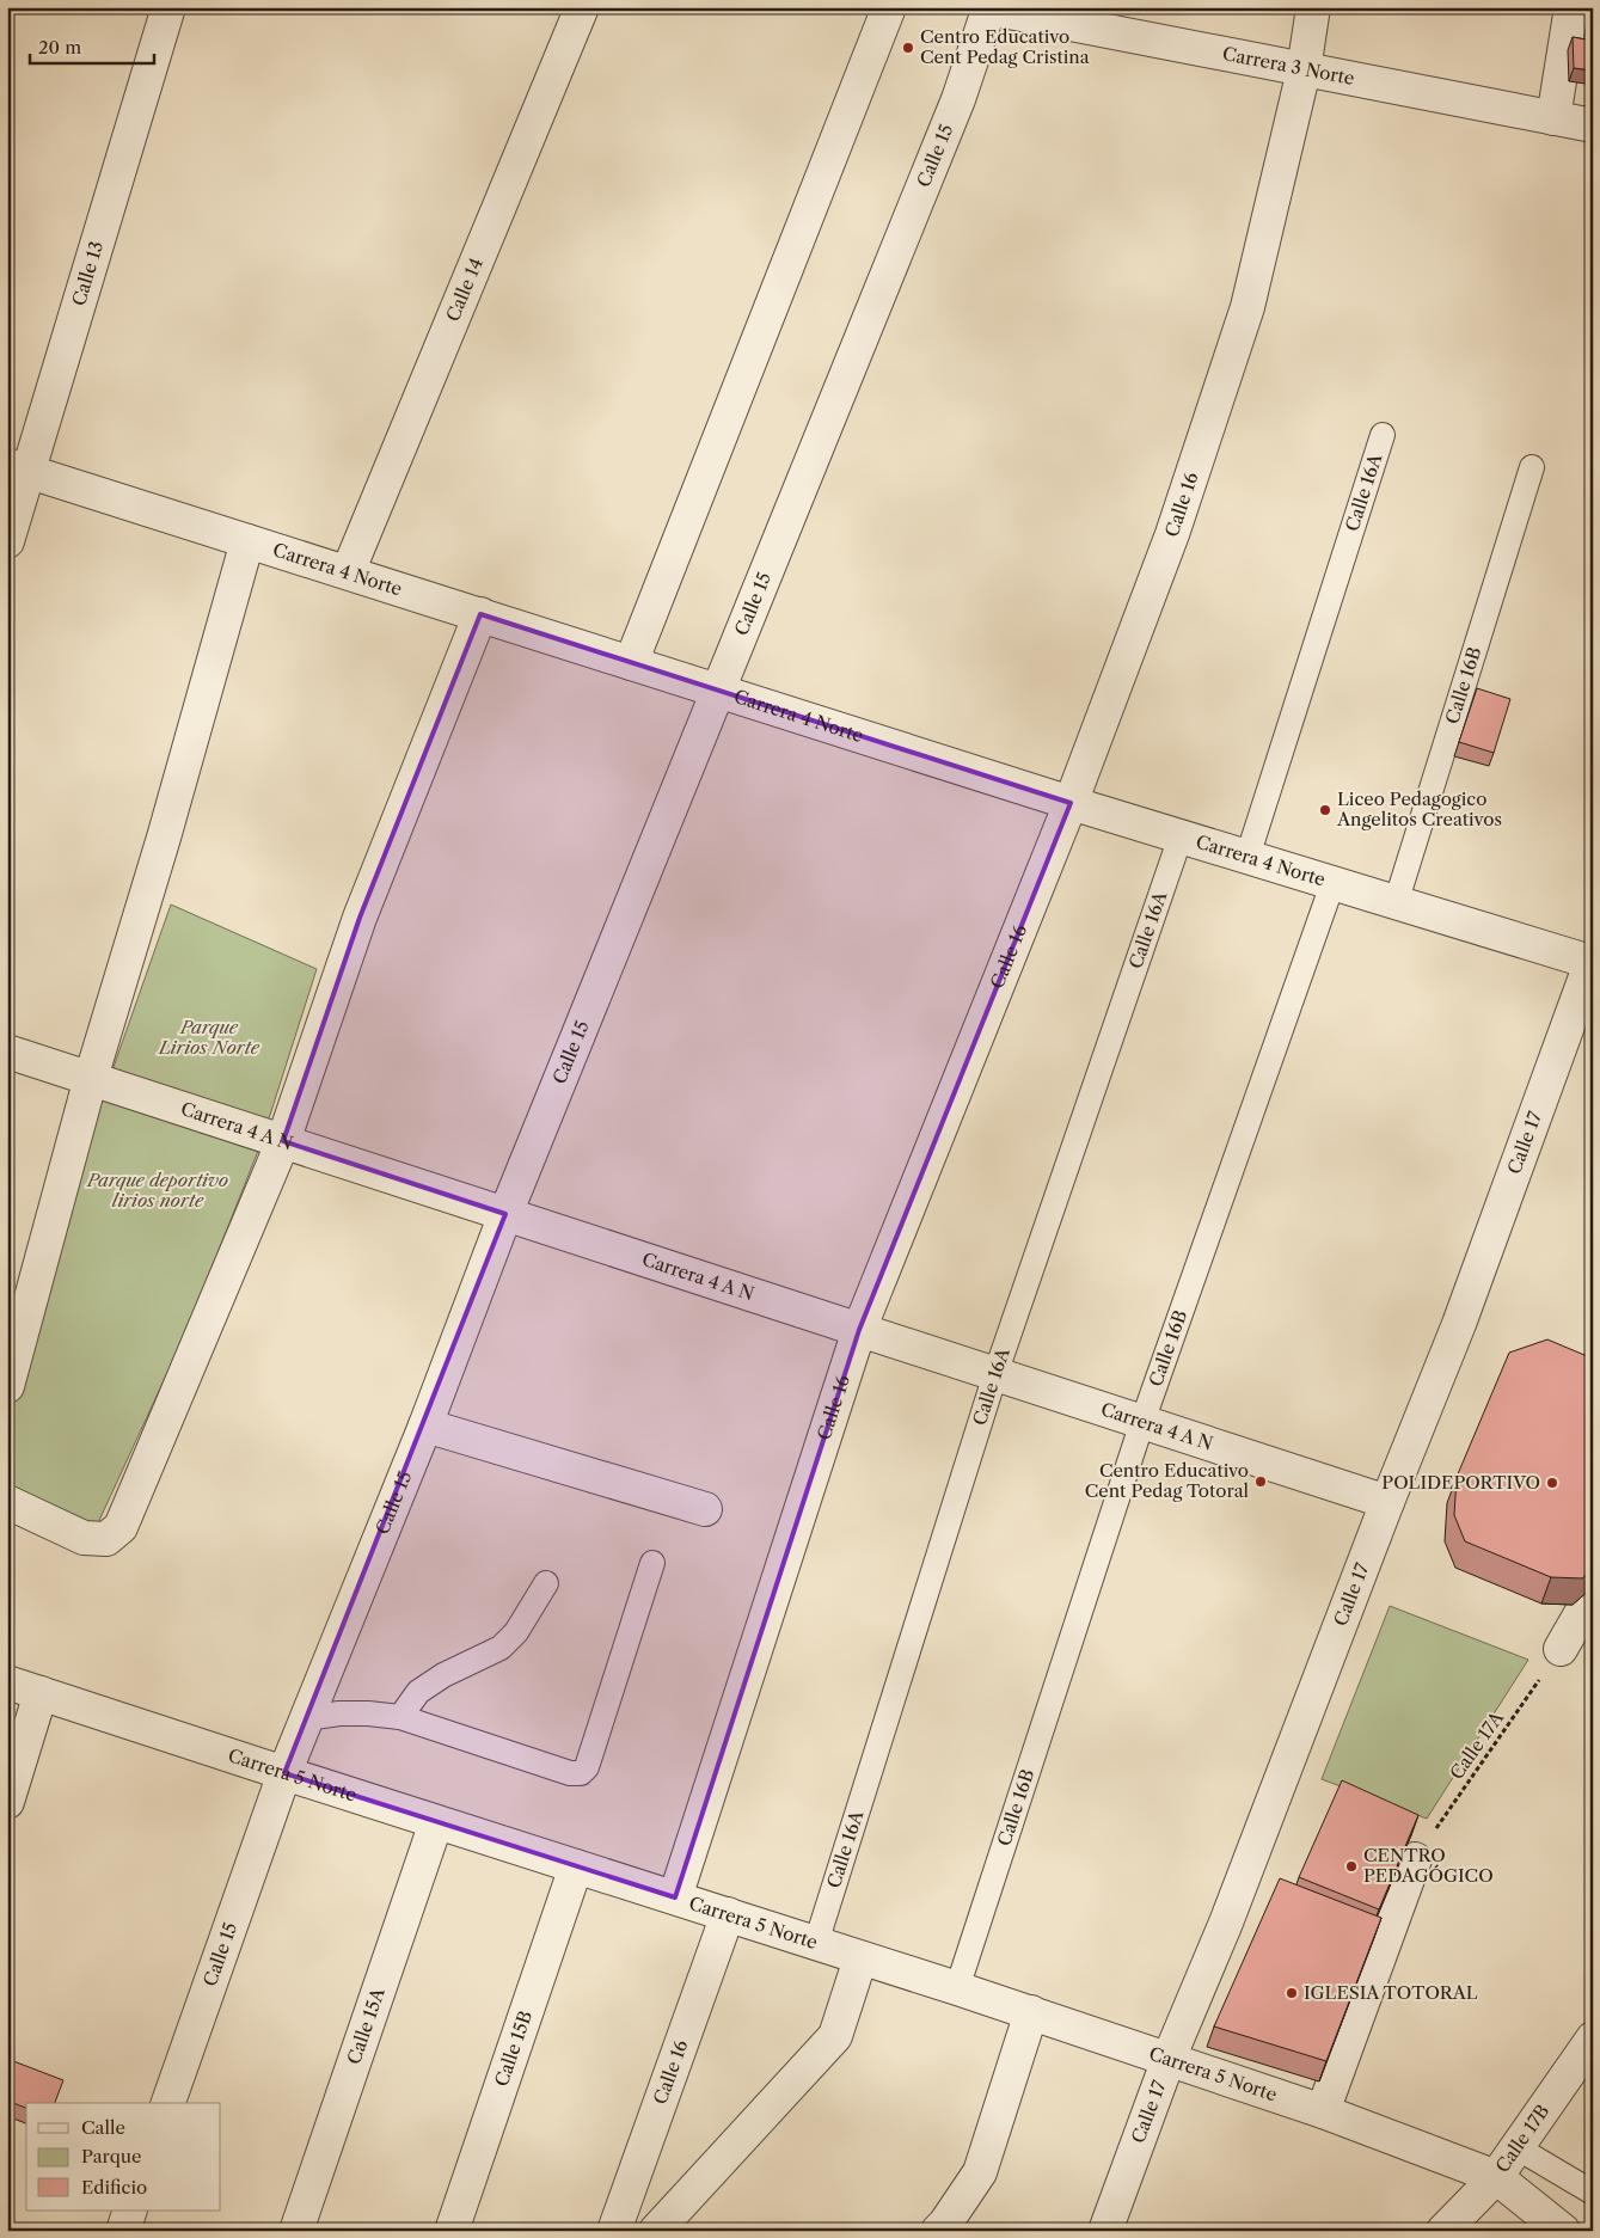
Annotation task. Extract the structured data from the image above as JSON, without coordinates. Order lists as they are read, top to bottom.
{
  "streets": {
    "street": [
      "Carrera 3 Norte",
      "Calle 15",
      "Calle 13",
      "Calle 14",
      "Calle 16",
      "Carrera 4 Norte",
      "Carrera 4 A N",
      "Calle 17",
      "Carrera 5 Norte",
      "Calle 15A",
      "Calle 15B",
      "Calle 17B"
    ],
    "lane": ["Calle 16A", "Calle 16B"],
    "path": ["Calle 17A"]
  },
  "crossings": [
    ["Carrera 3 Norte", "Calle 15"],
    ["Carrera 3 Norte", "Calle 16"],
    ["Calle 15", "Carrera 4 Norte"],
    ["Calle 15", "Carrera 4 A N"],
    ["Calle 15", "Carrera 5 Norte"],
    ["Calle 13", "Carrera 4 Norte"],
    ["Calle 14", "Carrera 4 Norte"],
    ["Calle 16A", "Carrera 4 Norte"],
    ["Calle 16A", "Carrera 4 A N"],
    ["Calle 16A", "Carrera 5 Norte"],
    ["Calle 16", "Carrera 4 Norte"],
    ["Calle 16", "Carrera 4 A N"],
    ["Calle 16", "Carrera 5 Norte"],
    ["Carrera 4 Norte", "Calle 16B"],
    ["Carrera 4 Norte", "Calle 17"],
    ["Calle 16B", "Carrera 4 A N"],
    ["Calle 16B", "Carrera 5 Norte"],
    ["Carrera 4 A N", "Calle 17"],
    ["Calle 17", "Carrera 5 Norte"],
    ["Carrera 5 Norte", "Calle 15A"],
    ["Carrera 5 Norte", "Calle 15B"],
    ["Carrera 5 Norte", "Calle 17B"]
  ],
  "parks": ["Parque Lirios Norte", "Parque deportivo lirios norte"],
  "places": [
    "Centro Educativo Cent Pedag Cristina",
    "Liceo Pedagogico Angelitos Creativos",
    "Centro Educativo Cent Pedag Totoral",
    "POLIDEPORTIVO",
    "CENTRO PEDAGÓGICO",
    "IGLESIA TOTORAL"
  ],
  "legend": ["Calle", "Parque", "Edificio"],
  "scale_bar": "20 m"
}
